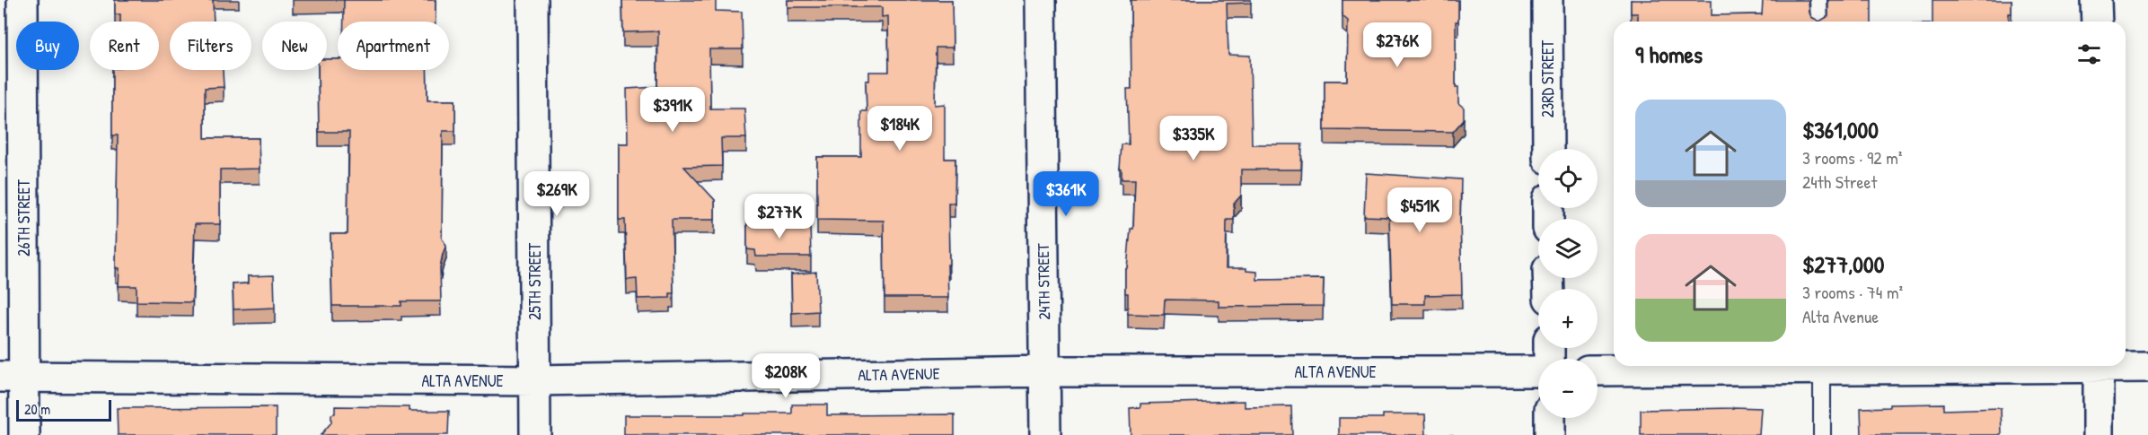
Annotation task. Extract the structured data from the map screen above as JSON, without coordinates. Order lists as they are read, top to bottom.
{
  "streets": {
    "street": [
      "23RD STREET",
      "26TH STREET",
      "25TH STREET",
      "24TH STREET",
      "ALTA AVENUE"
    ]
  },
  "crossings": [
    ["26TH STREET", "ALTA AVENUE"],
    ["25TH STREET", "ALTA AVENUE"],
    ["24TH STREET", "ALTA AVENUE"]
  ],
  "scale_bar": "20 m",
  "page": {
    "chip": [
      "Buy",
      "Rent",
      "Filters",
      "New",
      "Apartment"
    ],
    "heading": "9 homes",
    "price": [
      "$276K",
      "$391K",
      "$184K",
      "$335K",
      "$269K",
      "$361K",
      "$451K",
      "$277K",
      "$208K"
    ],
    "list": [
      {
        "name": "$361,000",
        "note": "3 rooms · 92 m² · 24th Street"
      },
      {
        "name": "$277,000",
        "note": "3 rooms · 74 m² · Alta Avenue"
      }
    ],
    "map_buttons": ["+", "−"],
    "scale": "20 m"
  }
}
